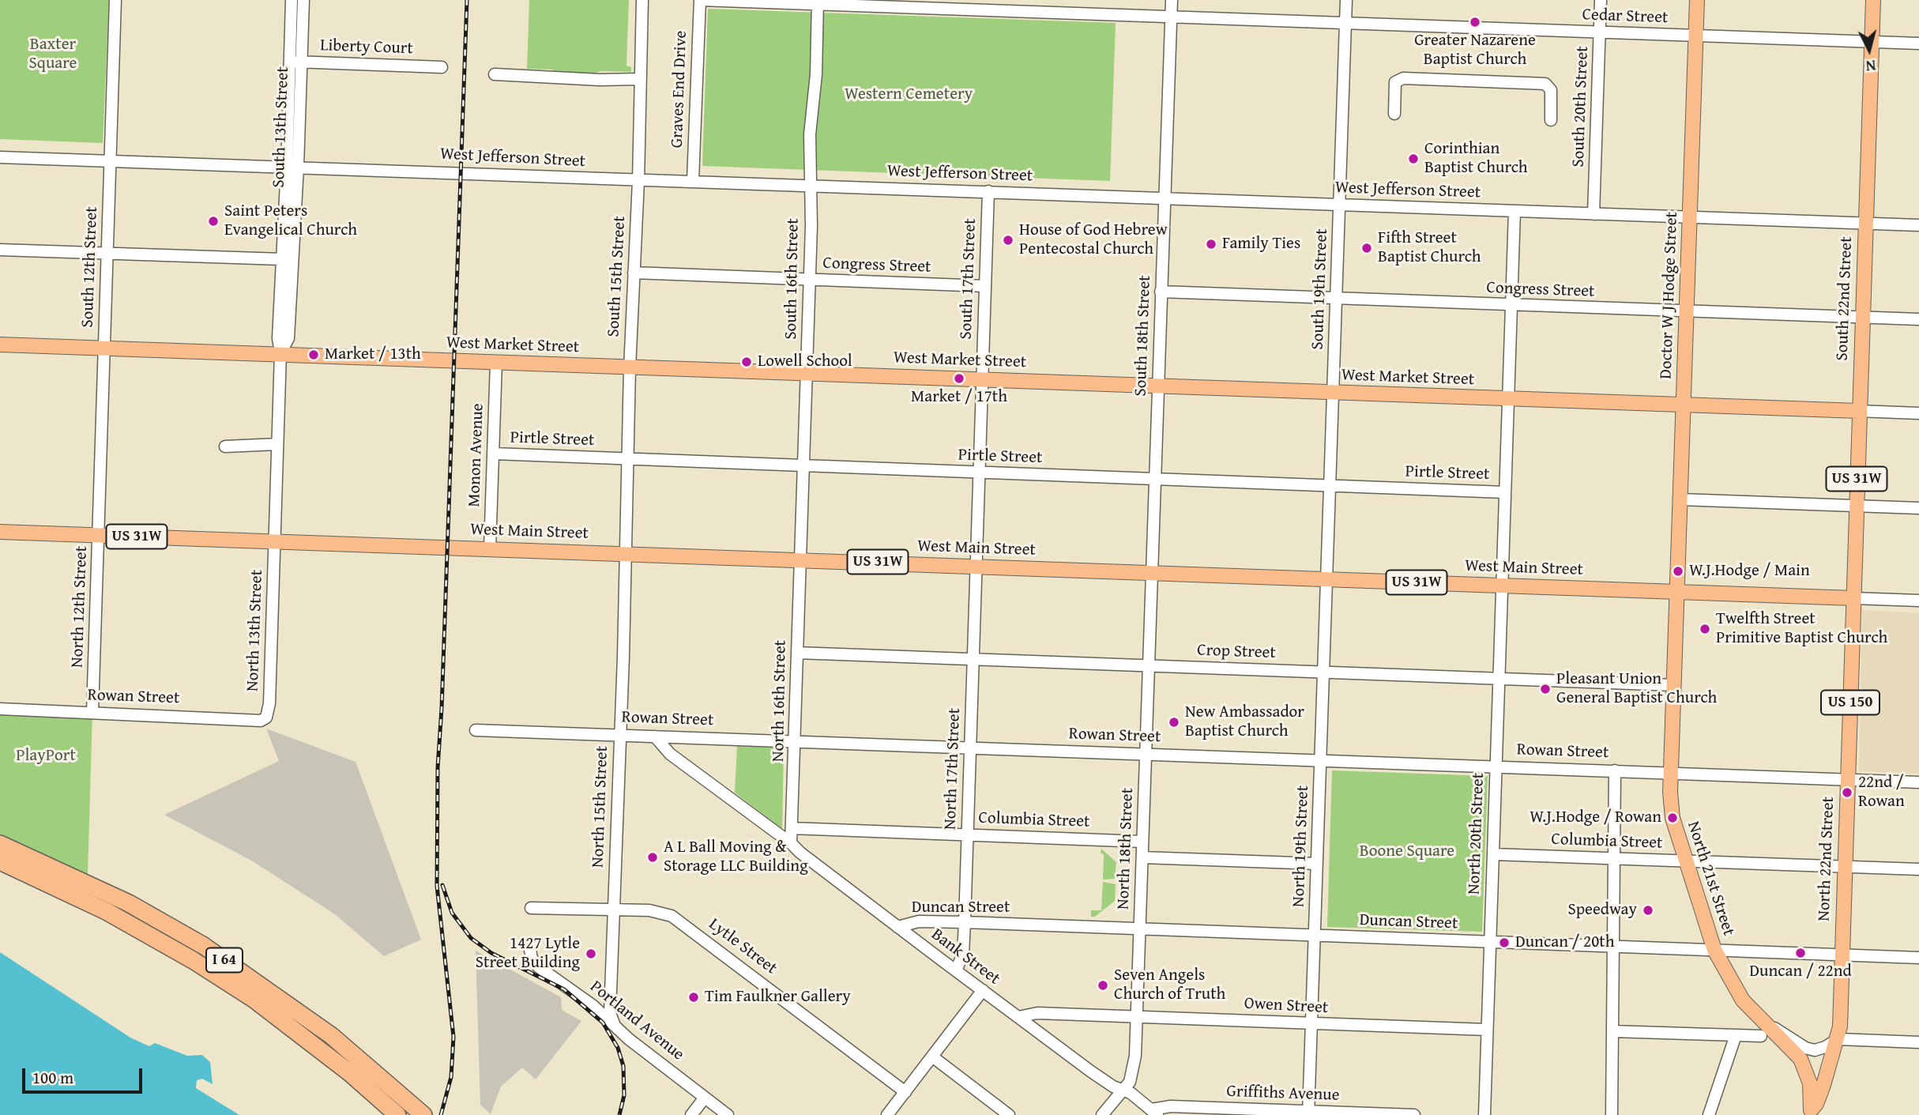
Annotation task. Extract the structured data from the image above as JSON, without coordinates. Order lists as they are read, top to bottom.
{
  "streets": {
    "highway": ["I 64"],
    "main road": [
      "Doctor W J Hodge Street",
      "South 22nd Street",
      "West Market Street",
      "US 31W",
      "West Main Street",
      "US 150",
      "North 22nd Street",
      "North 21st Street"
    ],
    "street": [
      "Cedar Street",
      "Liberty Court",
      "Graves End Drive",
      "South 20th Street",
      "South 13th Street",
      "West Jefferson Street",
      "Congress Street",
      "South 12th Street",
      "South 15th Street",
      "South 16th Street",
      "South 17th Street",
      "South 19th Street",
      "South 18th Street",
      "Pirtle Street",
      "Monon Avenue",
      "North 12th Street",
      "North 13th Street",
      "Crop Street",
      "Rowan Street",
      "North 16th Street",
      "North 17th Street",
      "North 15th Street",
      "Columbia Street",
      "North 20th Street",
      "North 19th Street",
      "North 18th Street",
      "Duncan Street",
      "Lytle Street",
      "Bank Street",
      "Owen Street",
      "Portland Avenue",
      "Griffiths Avenue"
    ]
  },
  "crossings": [
    ["Cedar Street", "Graves End Drive"],
    ["Cedar Street", "South 20th Street"],
    ["Cedar Street", "South 16th Street"],
    ["Cedar Street", "South 19th Street"],
    ["Cedar Street", "Doctor W J Hodge Street"],
    ["Cedar Street", "South 22nd Street"],
    ["Cedar Street", "South 18th Street"],
    ["Liberty Court", "South 13th Street"],
    ["Graves End Drive", "West Jefferson Street"],
    ["South 20th Street", "West Jefferson Street"],
    ["South 13th Street", "West Jefferson Street"],
    ["South 13th Street", "West Market Street"],
    ["South 13th Street", "West Main Street"],
    ["South 13th Street", "North 13th Street"],
    ["West Jefferson Street", "South 12th Street"],
    ["West Jefferson Street", "South 15th Street"],
    ["West Jefferson Street", "South 16th Street"],
    ["West Jefferson Street", "South 17th Street"],
    ["West Jefferson Street", "South 19th Street"],
    ["West Jefferson Street", "Doctor W J Hodge Street"],
    ["West Jefferson Street", "South 22nd Street"],
    ["West Jefferson Street", "South 18th Street"],
    ["Congress Street", "South 15th Street"],
    ["Congress Street", "South 16th Street"],
    ["Congress Street", "South 17th Street"],
    ["Congress Street", "South 19th Street"],
    ["Congress Street", "Doctor W J Hodge Street"],
    ["Congress Street", "South 22nd Street"],
    ["Congress Street", "South 18th Street"],
    ["South 12th Street", "West Market Street"],
    ["South 12th Street", "West Main Street"],
    ["South 12th Street", "North 12th Street"],
    ["South 15th Street", "West Market Street"],
    ["South 15th Street", "Pirtle Street"],
    ["South 15th Street", "West Main Street"],
    ["South 15th Street", "North 15th Street"],
    ["South 16th Street", "West Market Street"],
    ["South 16th Street", "Pirtle Street"],
    ["South 16th Street", "West Main Street"],
    ["South 16th Street", "North 16th Street"],
    ["South 17th Street", "West Market Street"],
    ["South 17th Street", "Pirtle Street"],
    ["South 17th Street", "West Main Street"],
    ["South 17th Street", "North 17th Street"],
    ["South 19th Street", "West Market Street"],
    ["South 19th Street", "Pirtle Street"],
    ["South 19th Street", "West Main Street"],
    ["South 19th Street", "North 19th Street"],
    ["Doctor W J Hodge Street", "West Market Street"],
    ["Doctor W J Hodge Street", "West Main Street"],
    ["Doctor W J Hodge Street", "North 21st Street"],
    ["South 22nd Street", "West Market Street"],
    ["South 22nd Street", "West Main Street"],
    ["South 22nd Street", "North 22nd Street"],
    ["South 18th Street", "West Market Street"],
    ["South 18th Street", "Pirtle Street"],
    ["South 18th Street", "West Main Street"],
    ["South 18th Street", "North 18th Street"],
    ["West Market Street", "Monon Avenue"],
    ["Pirtle Street", "Monon Avenue"],
    ["Monon Avenue", "West Main Street"],
    ["West Main Street", "North 12th Street"],
    ["West Main Street", "North 13th Street"],
    ["West Main Street", "North 16th Street"],
    ["West Main Street", "North 17th Street"],
    ["West Main Street", "North 15th Street"],
    ["West Main Street", "North 20th Street"],
    ["West Main Street", "North 19th Street"],
    ["West Main Street", "North 18th Street"],
    ["West Main Street", "North 22nd Street"],
    ["West Main Street", "North 21st Street"],
    ["North 12th Street", "Rowan Street"],
    ["North 13th Street", "Rowan Street"],
    ["Crop Street", "North 16th Street"],
    ["Crop Street", "North 17th Street"],
    ["Crop Street", "North 20th Street"],
    ["Crop Street", "North 19th Street"],
    ["Crop Street", "North 18th Street"],
    ["Crop Street", "North 21st Street"],
    ["Rowan Street", "North 16th Street"],
    ["Rowan Street", "North 17th Street"],
    ["Rowan Street", "North 15th Street"],
    ["Rowan Street", "North 20th Street"],
    ["Rowan Street", "North 19th Street"],
    ["Rowan Street", "North 18th Street"],
    ["Rowan Street", "North 22nd Street"],
    ["Rowan Street", "North 21st Street"],
    ["Rowan Street", "Bank Street"],
    ["North 16th Street", "Columbia Street"],
    ["North 16th Street", "Bank Street"],
    ["North 17th Street", "Columbia Street"],
    ["North 17th Street", "Duncan Street"],
    ["North 17th Street", "Bank Street"],
    ["North 15th Street", "Lytle Street"],
    ["North 15th Street", "Portland Avenue"],
    ["Columbia Street", "North 20th Street"],
    ["Columbia Street", "North 18th Street"],
    ["Columbia Street", "North 22nd Street"],
    ["Columbia Street", "North 21st Street"],
    ["North 20th Street", "Duncan Street"],
    ["North 20th Street", "Owen Street"],
    ["North 19th Street", "Duncan Street"],
    ["North 19th Street", "Owen Street"],
    ["North 19th Street", "Griffiths Avenue"],
    ["North 18th Street", "Duncan Street"],
    ["North 18th Street", "Bank Street"],
    ["North 18th Street", "Owen Street"],
    ["North 22nd Street", "North 21st Street"],
    ["North 22nd Street", "Duncan Street"],
    ["North 21st Street", "Duncan Street"],
    ["Duncan Street", "Bank Street"],
    ["Bank Street", "Owen Street"],
    ["Bank Street", "Griffiths Avenue"]
  ],
  "parks": [
    "Baxter Square",
    "Western Cemetery",
    "PlayPort",
    "Boone Square"
  ],
  "places": [
    "Greater Nazarene Baptist Church",
    "Corinthian Baptist Church",
    "Saint Peters Evangelical Church",
    "House of God Hebrew Pentecostal Church",
    "Family Ties",
    "Fifth Street Baptist Church",
    "Market / 13th",
    "Lowell School",
    "Market / 17th",
    "W.J.Hodge / Main",
    "Twelfth Street Primitive Baptist Church",
    "Pleasant Union General Baptist Church",
    "New Ambassador Baptist Church",
    "22nd / Rowan",
    "W.J.Hodge / Rowan",
    "A L Ball Moving & Storage LLC Building",
    "Speedway",
    "Duncan / 20th",
    "Duncan / 22nd",
    "1427 Lytle Street Building",
    "Seven Angels Church of Truth",
    "Tim Faulkner Gallery"
  ],
  "scale_bar": "100 m",
  "north": "bottom"
}
